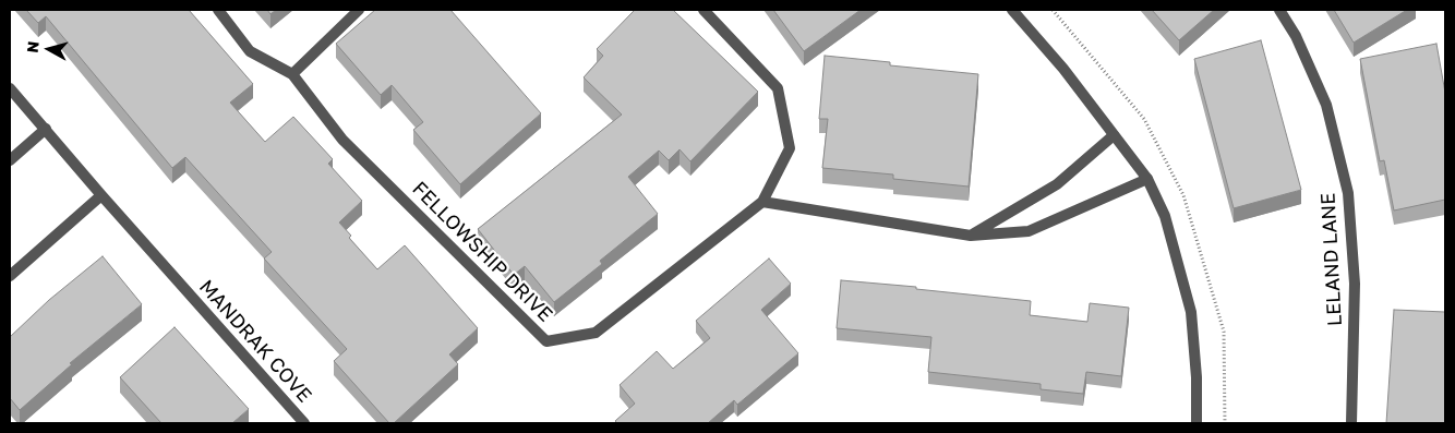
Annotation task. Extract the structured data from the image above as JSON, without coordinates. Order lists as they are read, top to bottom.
{
  "streets": {
    "street": ["FELLOWSHIP DRIVE", "LELAND LANE", "MANDRAK COVE"]
  },
  "north": "left"
}
